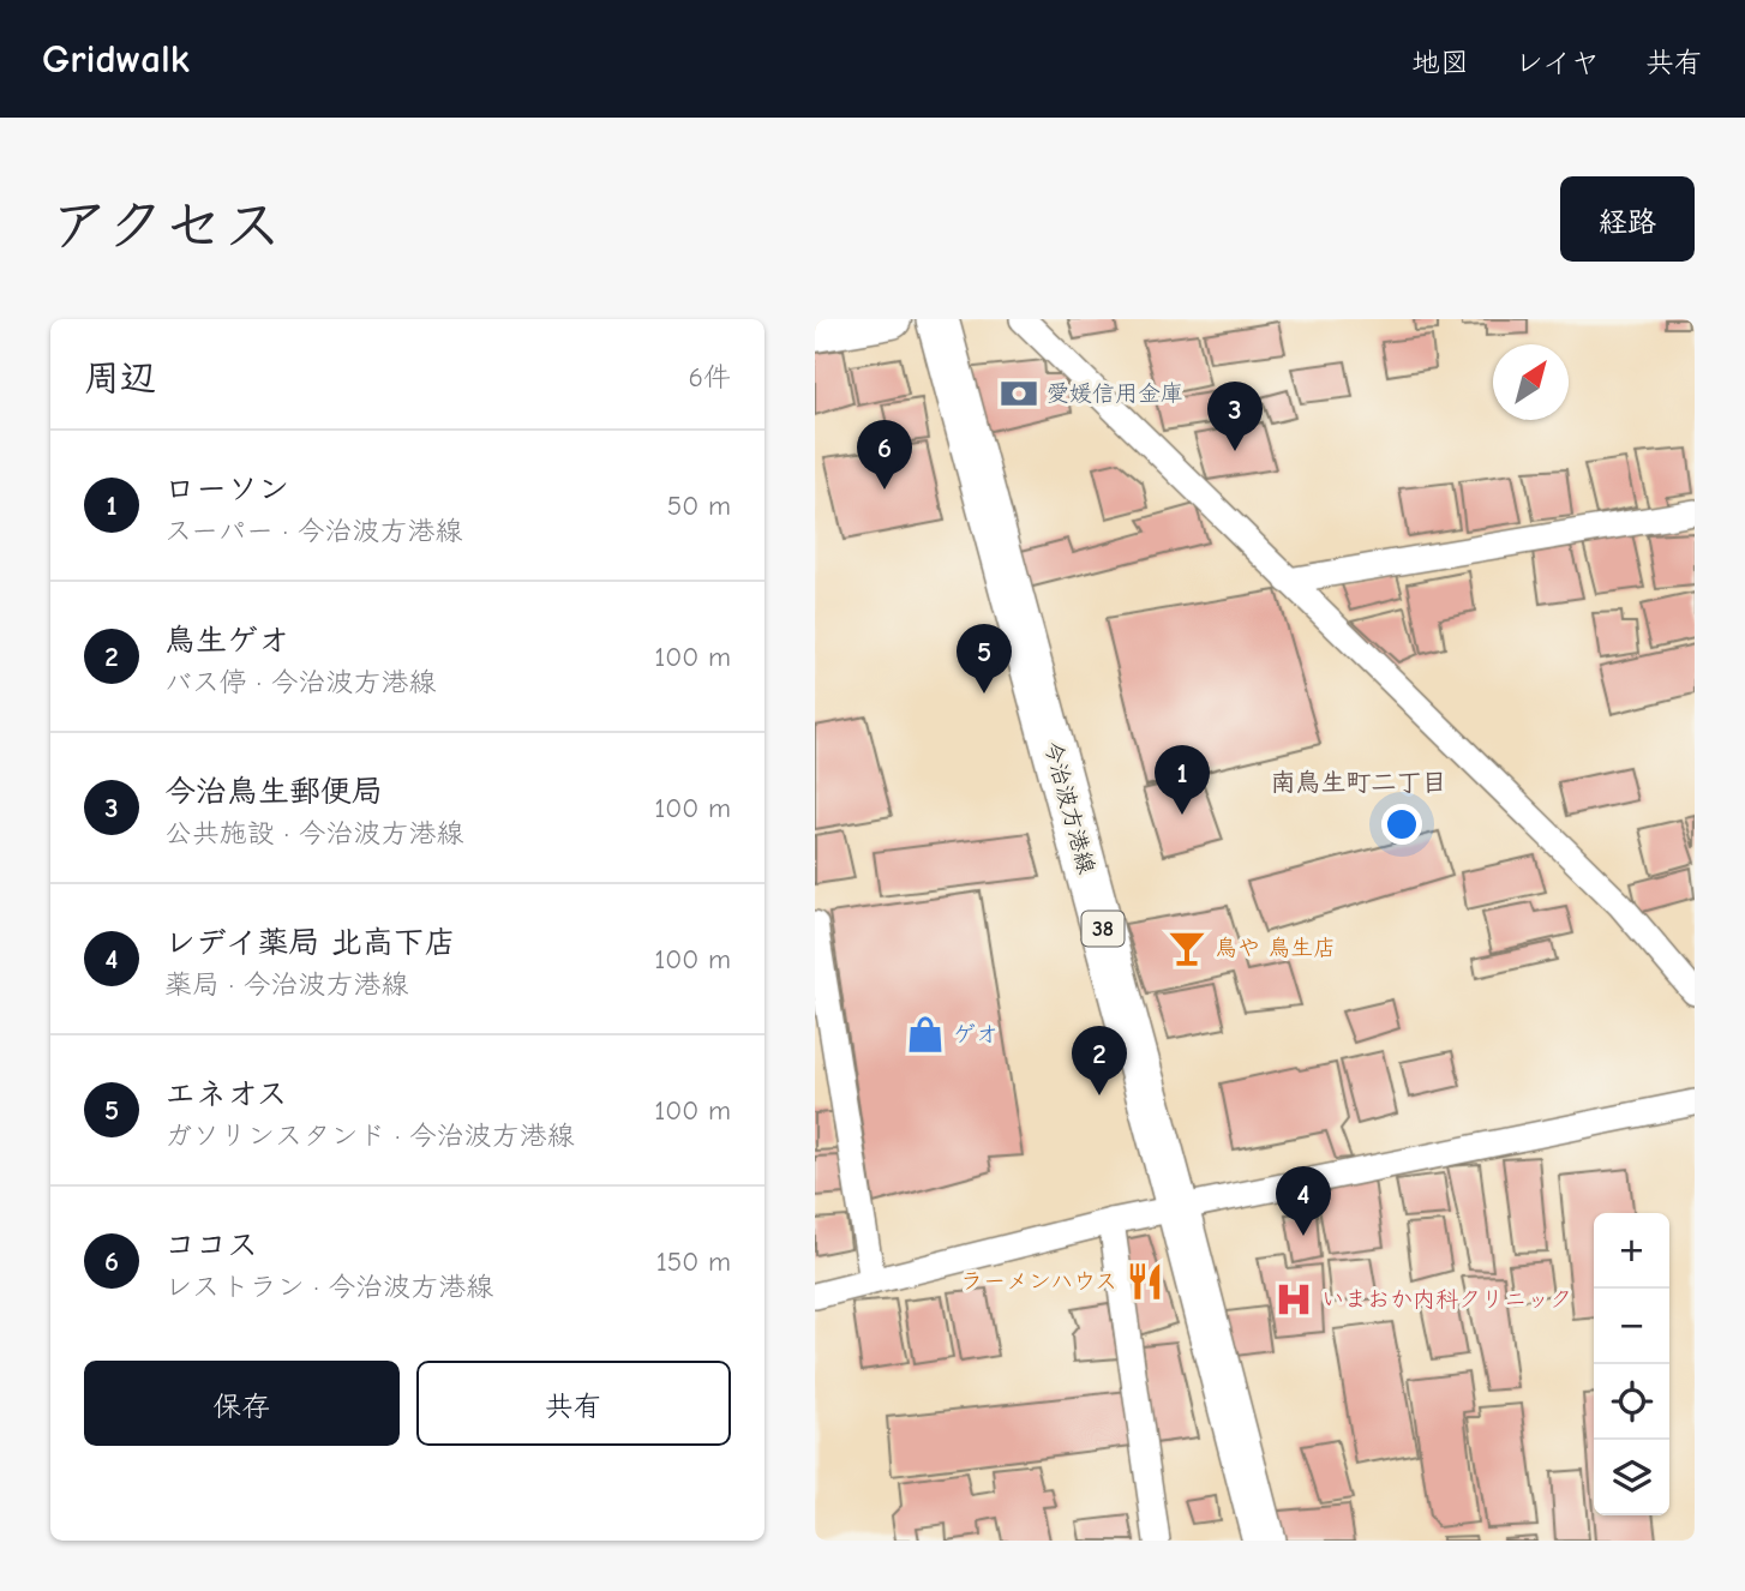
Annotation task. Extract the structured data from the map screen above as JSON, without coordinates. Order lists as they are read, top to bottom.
{
  "streets": {
    "main road": ["今治波方港線", "38"]
  },
  "districts": ["南鳥生町二丁目"],
  "places": {
    "bank": ["愛媛信用金庫"],
    "bar": ["鳥や 鳥生店"],
    "shop": ["ゲオ"],
    "restaurant": ["ラーメンハウス"],
    "hospital": ["いまおか内科クリニック"]
  },
  "north": "top right",
  "page": {
    "header": "Gridwalk",
    "nav": ["地図", "レイヤ", "共有"],
    "title": "アクセス",
    "buttons": [
      "経路",
      ["保存", "共有"]
    ],
    "heading": ["周辺", "6件"],
    "pins": [
      "3",
      "6",
      "5",
      "1",
      "2",
      "4"
    ],
    "list": [
      {
        "mark": "1",
        "name": "ローソン",
        "note": "スーパー · 今治波方港線",
        "value": "50 m"
      },
      {
        "mark": "2",
        "name": "鳥生ゲオ",
        "note": "バス停 · 今治波方港線",
        "value": "100 m"
      },
      {
        "mark": "3",
        "name": "今治鳥生郵便局",
        "note": "公共施設 · 今治波方港線",
        "value": "100 m"
      },
      {
        "mark": "4",
        "name": "レデイ薬局 北高下店",
        "note": "薬局 · 今治波方港線",
        "value": "100 m"
      },
      {
        "mark": "5",
        "name": "エネオス",
        "note": "ガソリンスタンド · 今治波方港線",
        "value": "100 m"
      },
      {
        "mark": "6",
        "name": "ココス",
        "note": "レストラン · 今治波方港線",
        "value": "150 m"
      }
    ],
    "map_buttons": ["+", "−"]
  }
}
